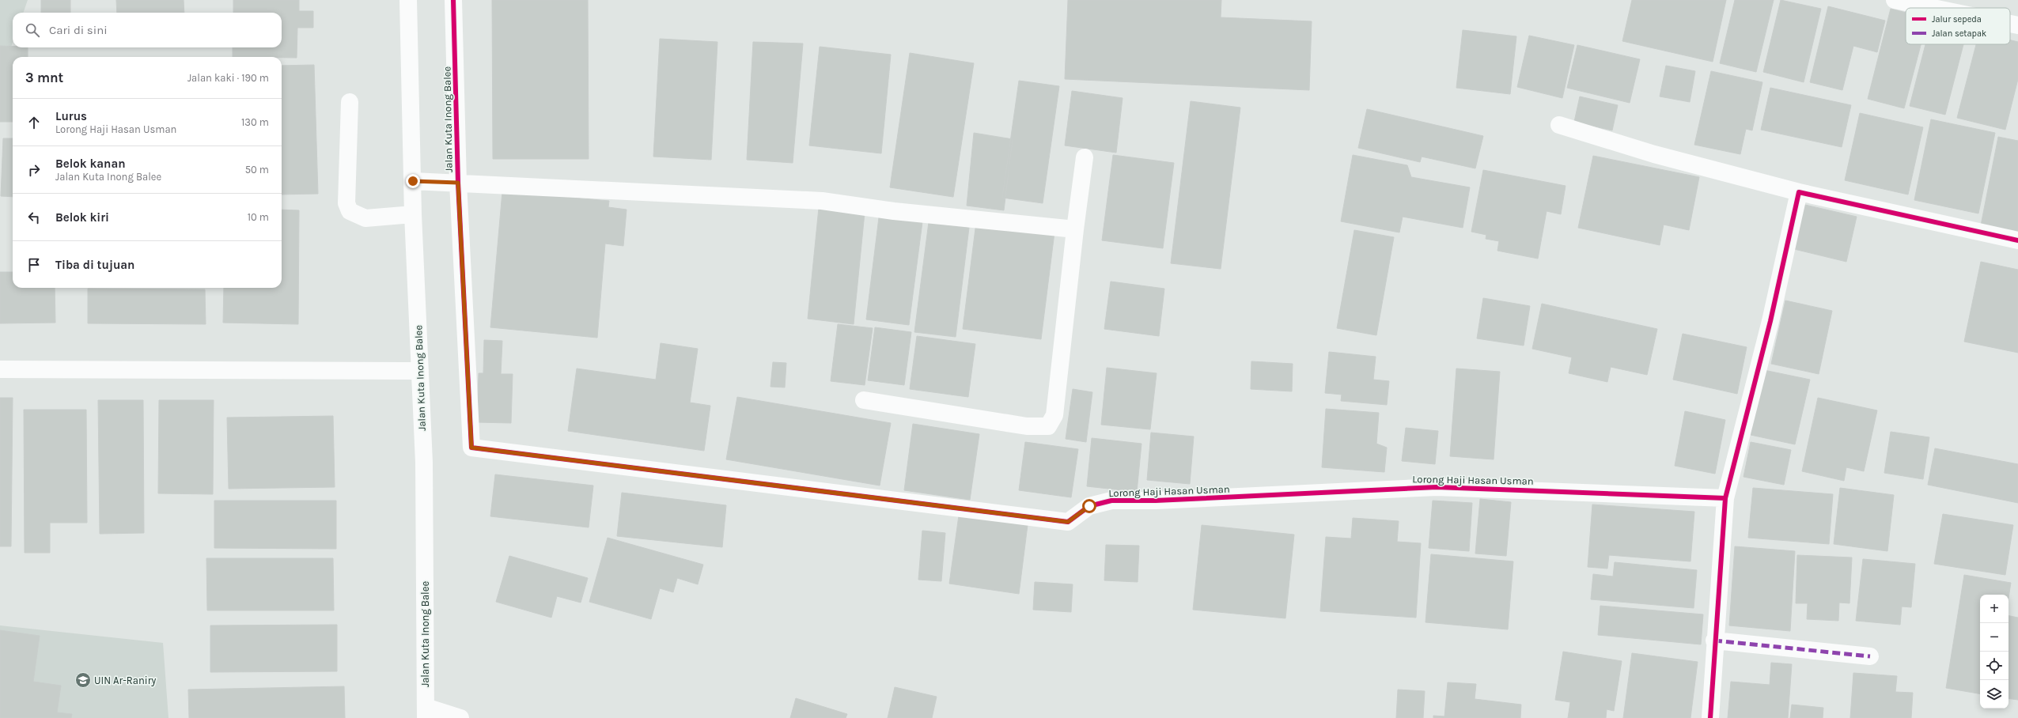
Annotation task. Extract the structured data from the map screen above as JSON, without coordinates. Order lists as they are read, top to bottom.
{
  "streets": {
    "street": ["Jalan Kuta Inong Balee", "Lorong Haji Hasan Usman"]
  },
  "crossings": [
    ["Jalan Kuta Inong Balee", "Lorong Haji Hasan Usman"]
  ],
  "places": {
    "school or university": ["UIN Ar-Raniry"]
  },
  "legend": ["Jalur sepeda", "Jalan setapak"],
  "page": {
    "search": "Cari di sini",
    "heading": ["3 mnt", "Jalan kaki · 190 m"],
    "list": [
      ["Lurus", "Lorong Haji Hasan Usman", "130 m"],
      ["Belok kanan", "Jalan Kuta Inong Balee", "50 m"],
      ["Belok kiri", "10 m"],
      "Tiba di tujuan"
    ],
    "map_buttons": ["+", "−"]
  }
}
